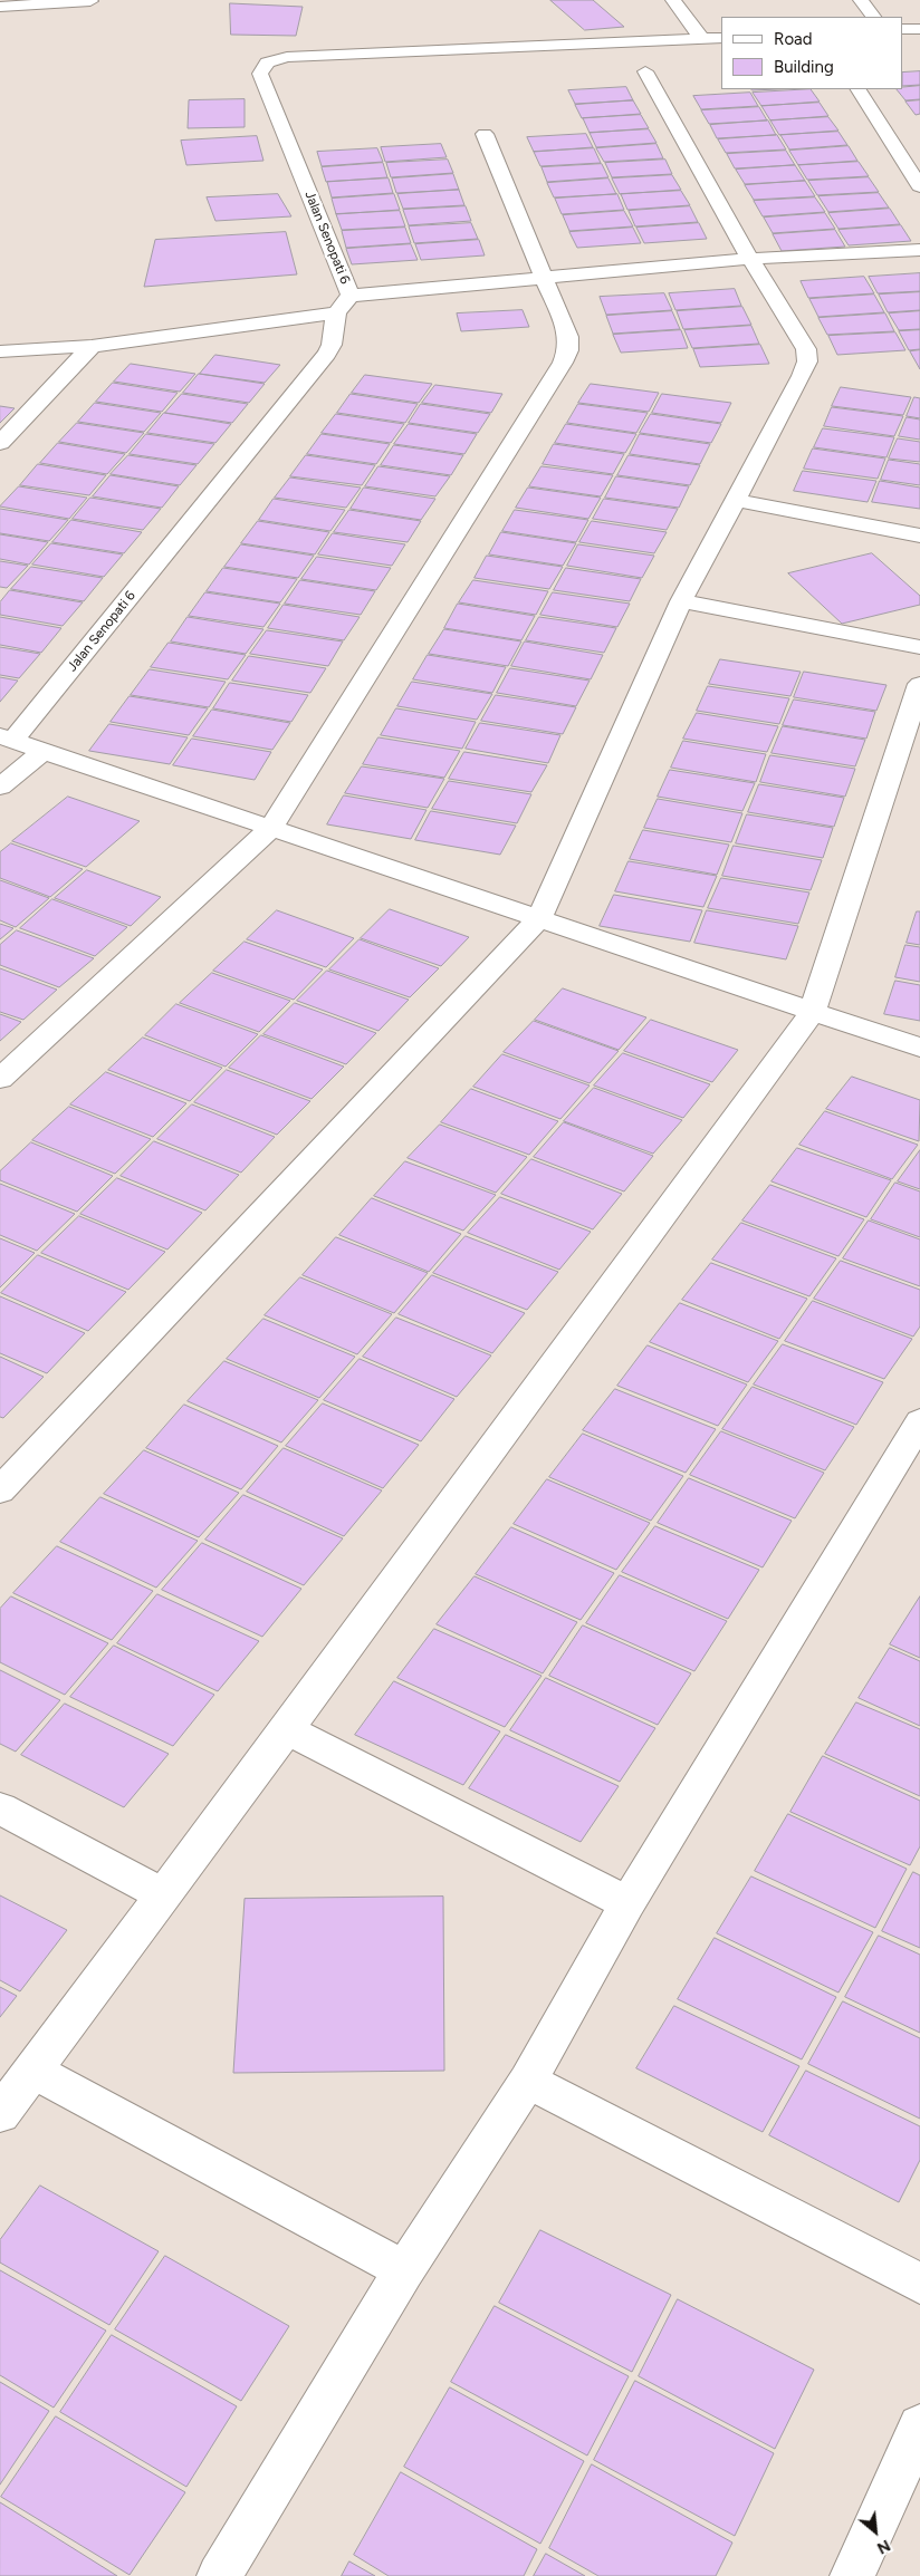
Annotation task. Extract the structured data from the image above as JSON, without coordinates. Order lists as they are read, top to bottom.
{
  "streets": {
    "street": ["Jalan Senopati 6"]
  },
  "legend": ["Road", "Building"],
  "north": "bottom right"
}
